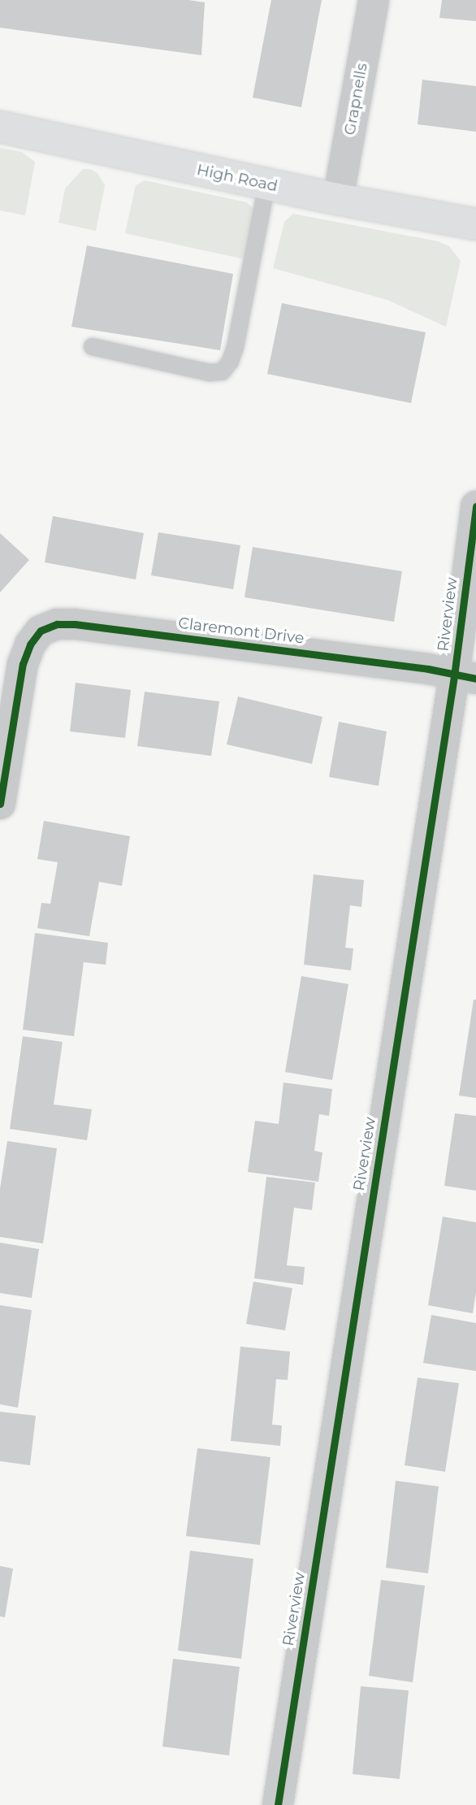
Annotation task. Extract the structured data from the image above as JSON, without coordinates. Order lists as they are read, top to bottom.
{
  "streets": {
    "main road": ["High Road"],
    "street": ["Grapnells", "Riverview", "Claremont Drive"]
  },
  "crossings": [
    ["Grapnells", "High Road"],
    ["Riverview", "Claremont Drive"]
  ]
}
